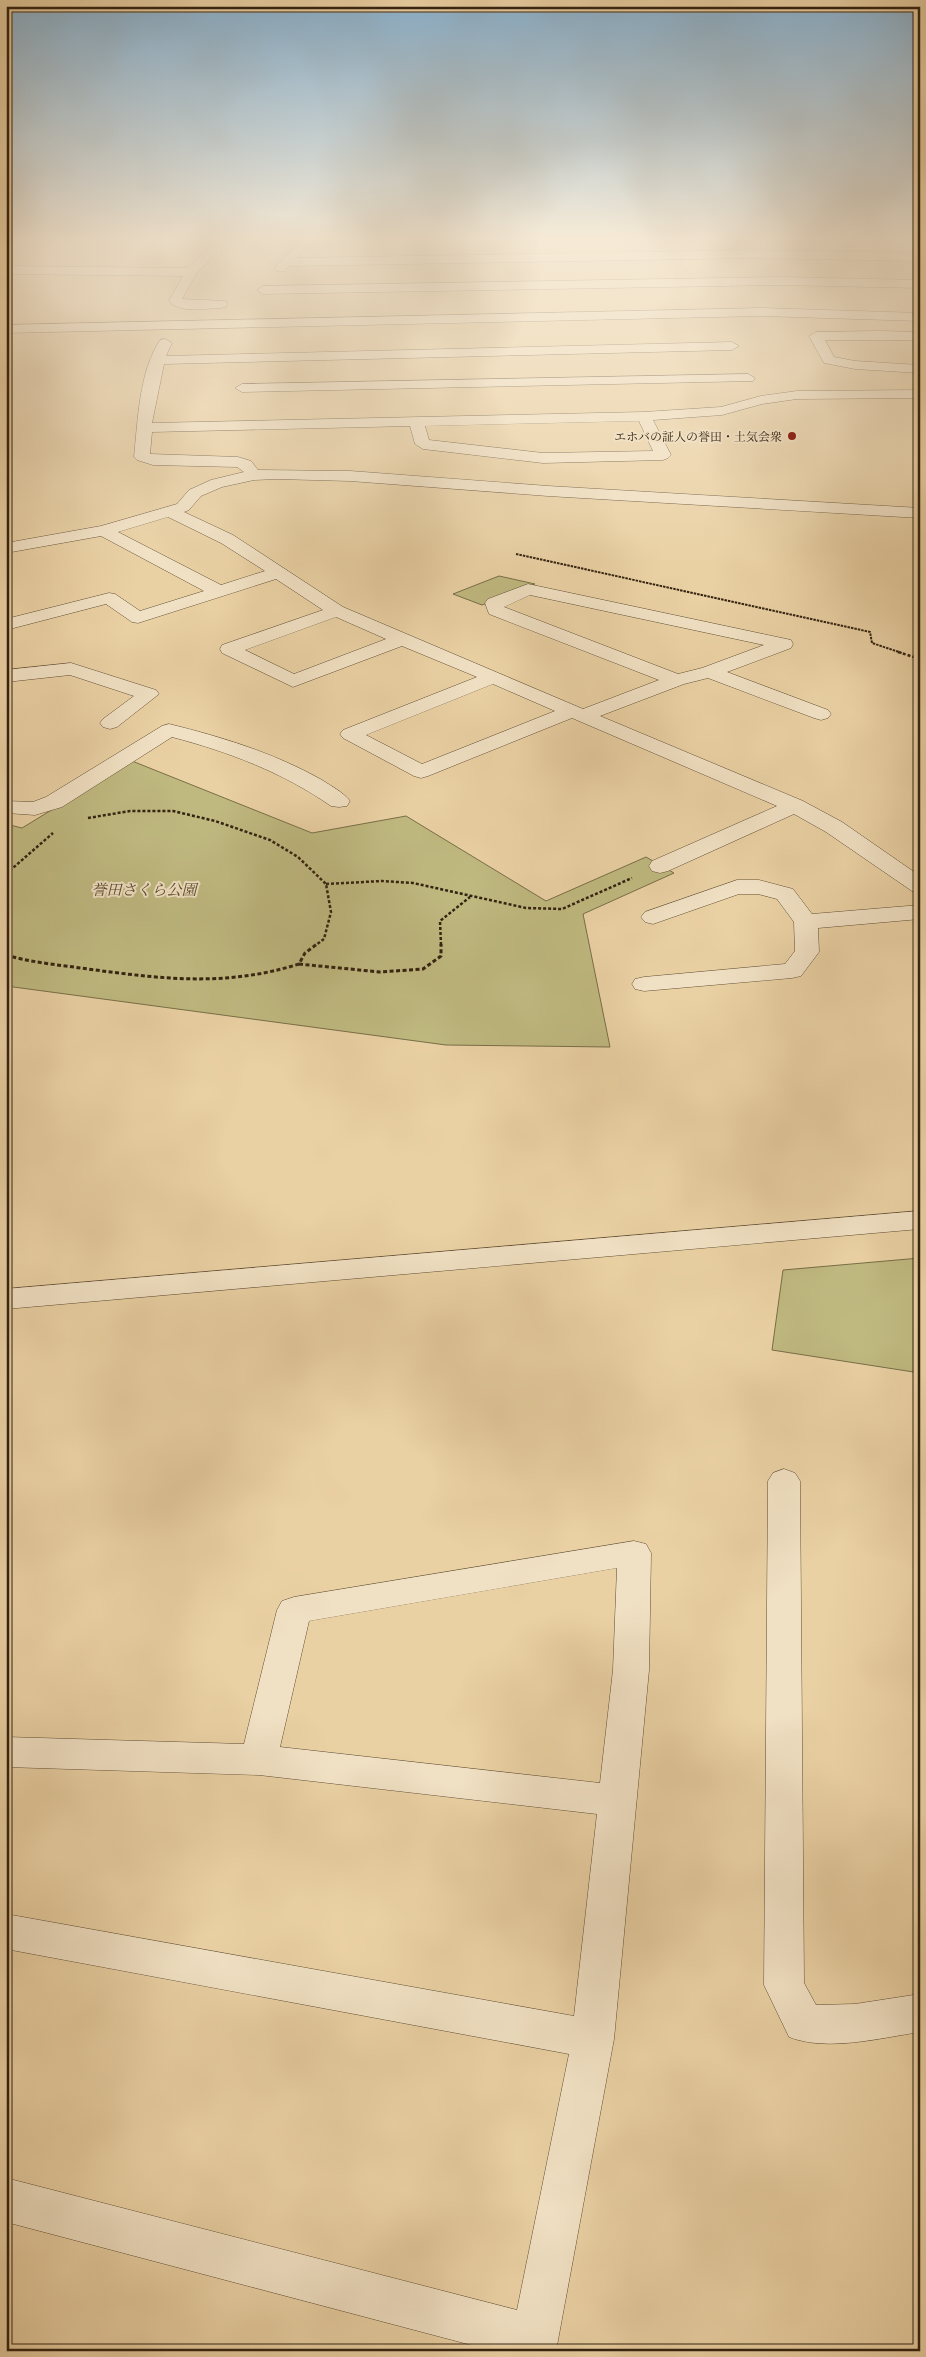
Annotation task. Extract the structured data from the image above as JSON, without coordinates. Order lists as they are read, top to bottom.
{
  "parks": ["誉田さくら公園"],
  "places": ["エホバの証人の誉田・土気会衆"]
}
